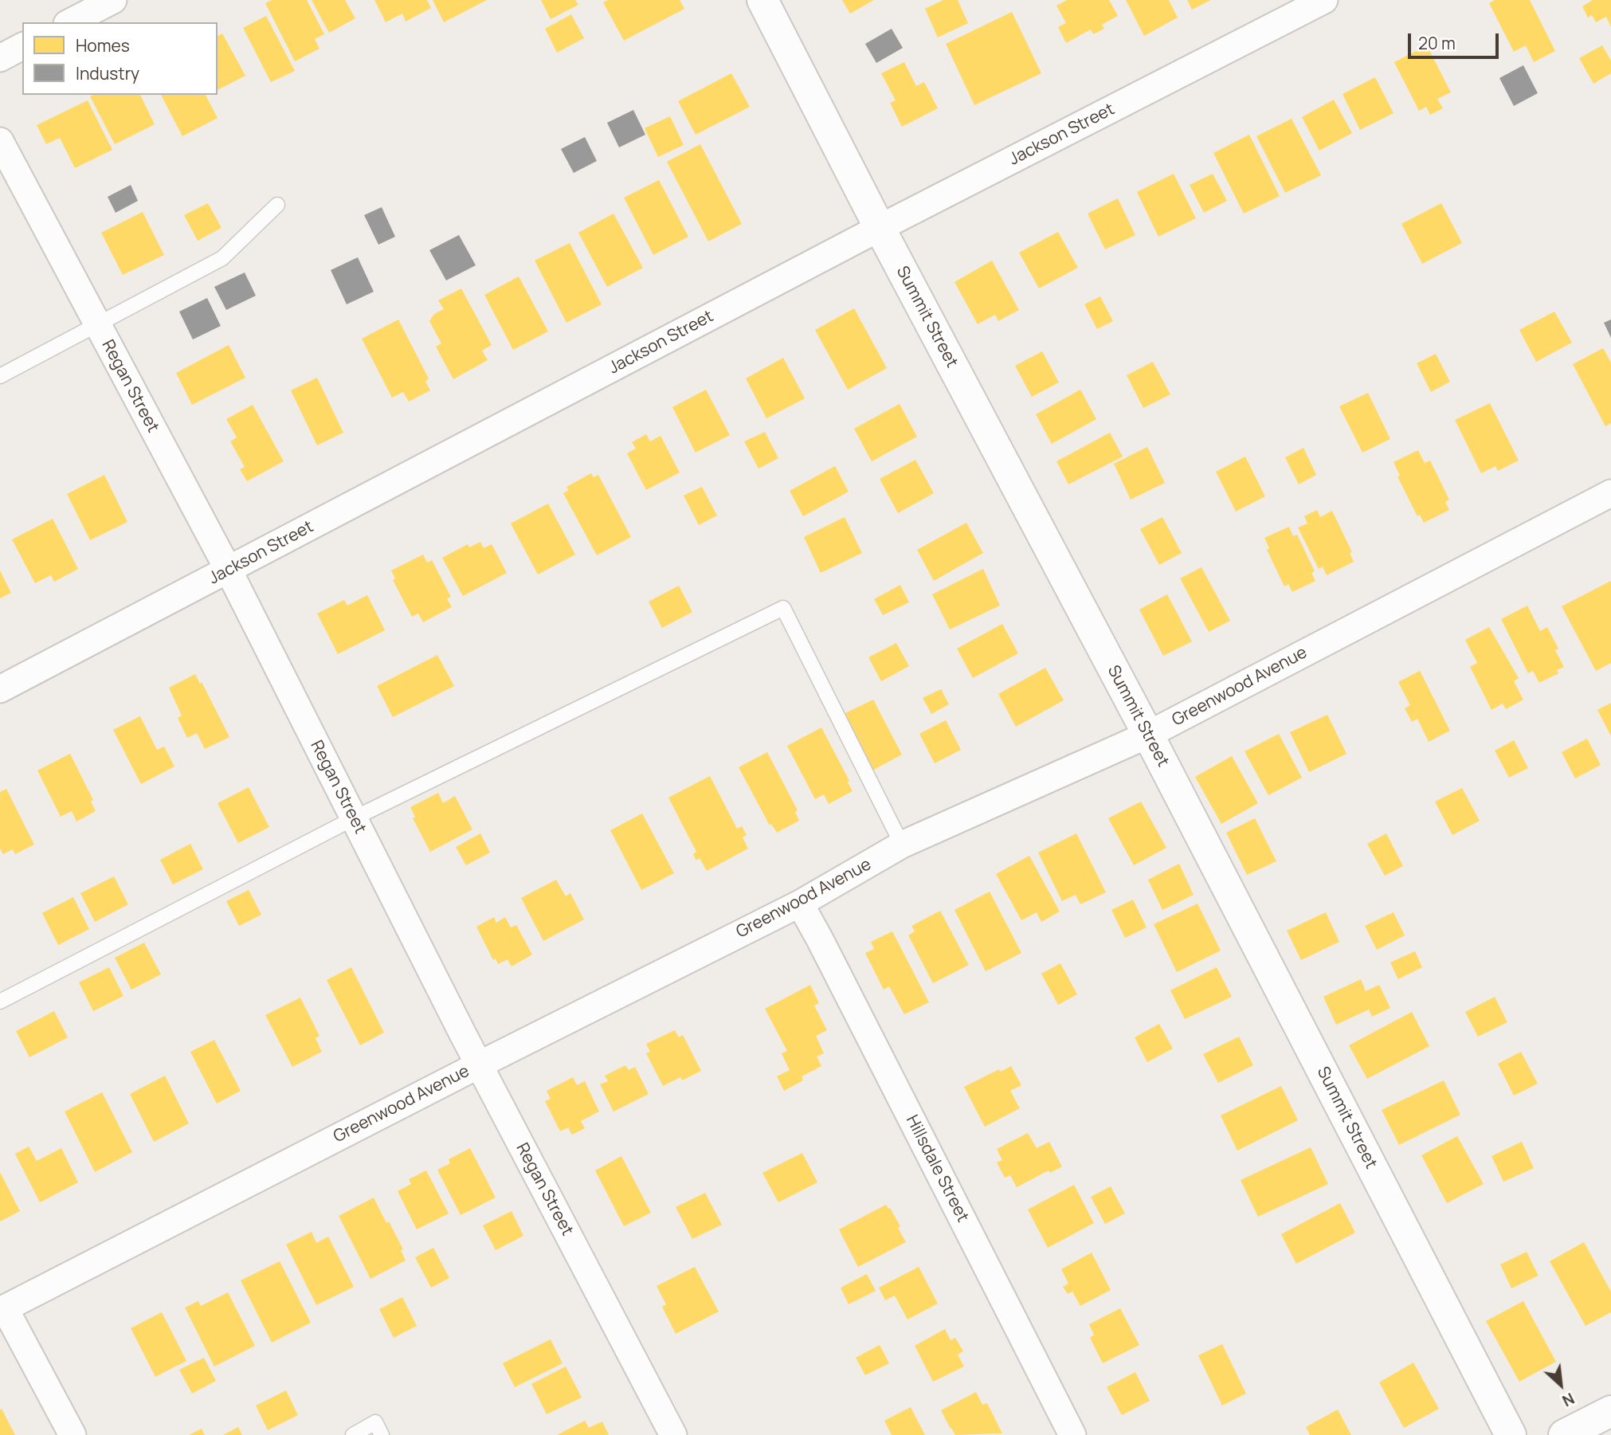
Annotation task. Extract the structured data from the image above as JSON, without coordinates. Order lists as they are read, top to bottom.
{
  "streets": {
    "street": [
      "Jackson Street",
      "Summit Street",
      "Regan Street",
      "Greenwood Avenue",
      "Hillsdale Street"
    ]
  },
  "crossings": [
    ["Jackson Street", "Summit Street"],
    ["Jackson Street", "Regan Street"],
    ["Summit Street", "Greenwood Avenue"],
    ["Regan Street", "Greenwood Avenue"],
    ["Greenwood Avenue", "Hillsdale Street"]
  ],
  "legend": ["Homes", "Industry"],
  "scale_bar": "20 m",
  "north": "bottom right"
}
